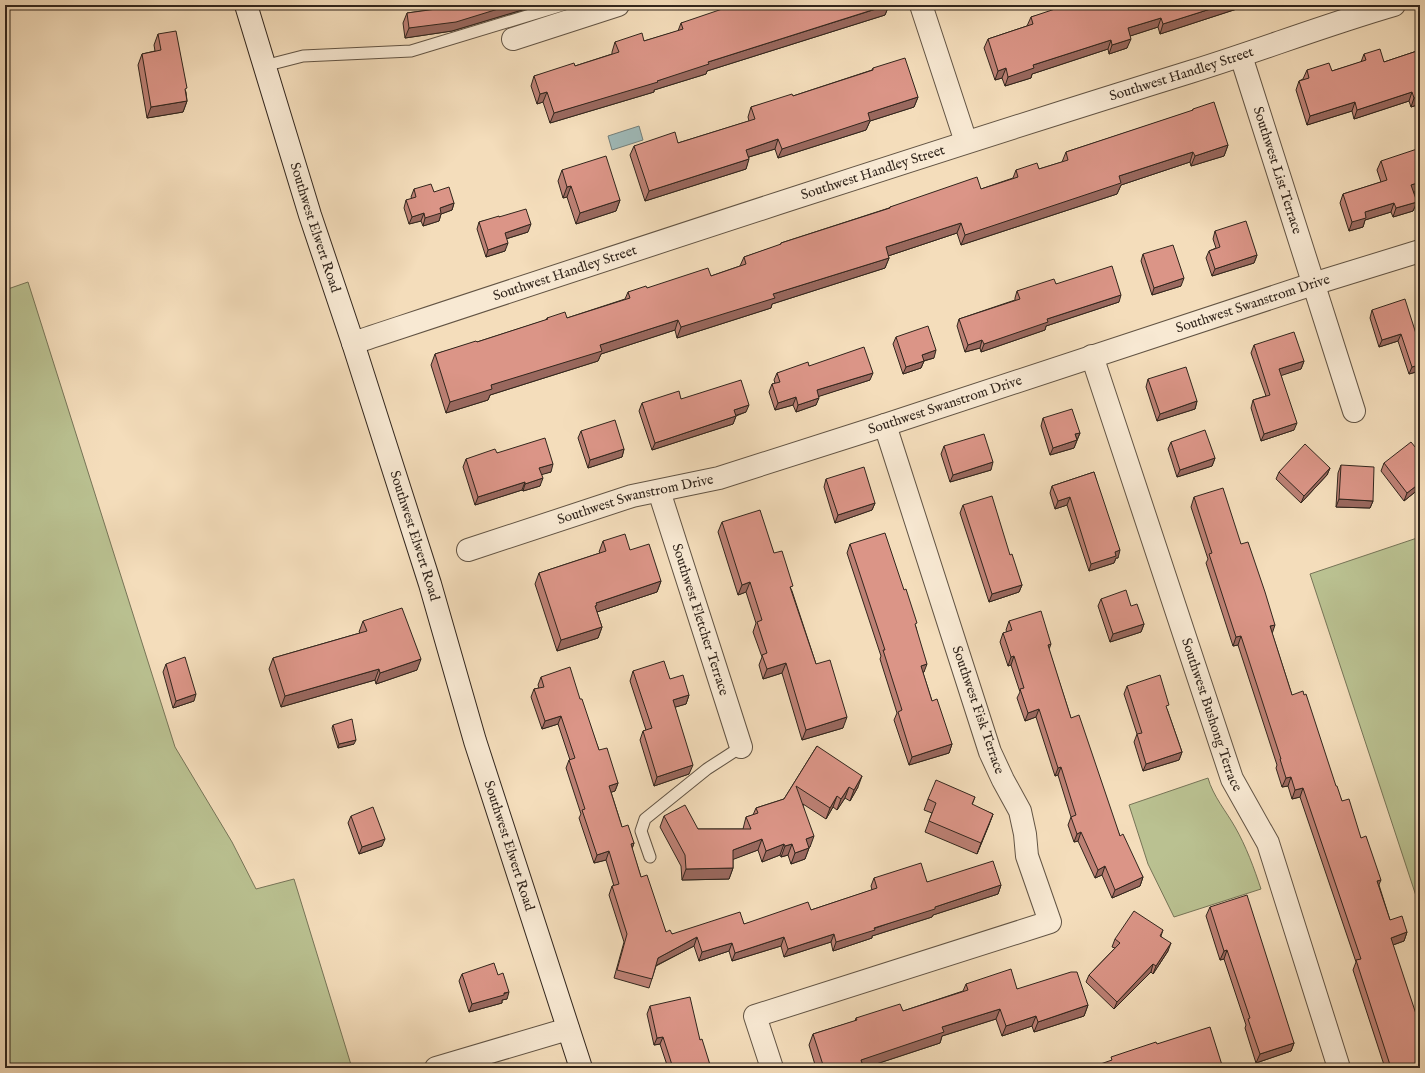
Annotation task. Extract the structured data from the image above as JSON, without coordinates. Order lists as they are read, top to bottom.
{
  "streets": {
    "street": [
      "Southwest Handley Street",
      "Southwest List Terrace",
      "Southwest Elwert Road",
      "Southwest Swanstrom Drive",
      "Southwest Fletcher Terrace",
      "Southwest Fisk Terrace",
      "Southwest Bushong Terrace"
    ]
  },
  "crossings": [
    ["Southwest Handley Street", "Southwest List Terrace"],
    ["Southwest Handley Street", "Southwest Elwert Road"],
    ["Southwest List Terrace", "Southwest Swanstrom Drive"],
    ["Southwest Swanstrom Drive", "Southwest Fletcher Terrace"],
    ["Southwest Swanstrom Drive", "Southwest Fisk Terrace"],
    ["Southwest Swanstrom Drive", "Southwest Bushong Terrace"]
  ]
}
